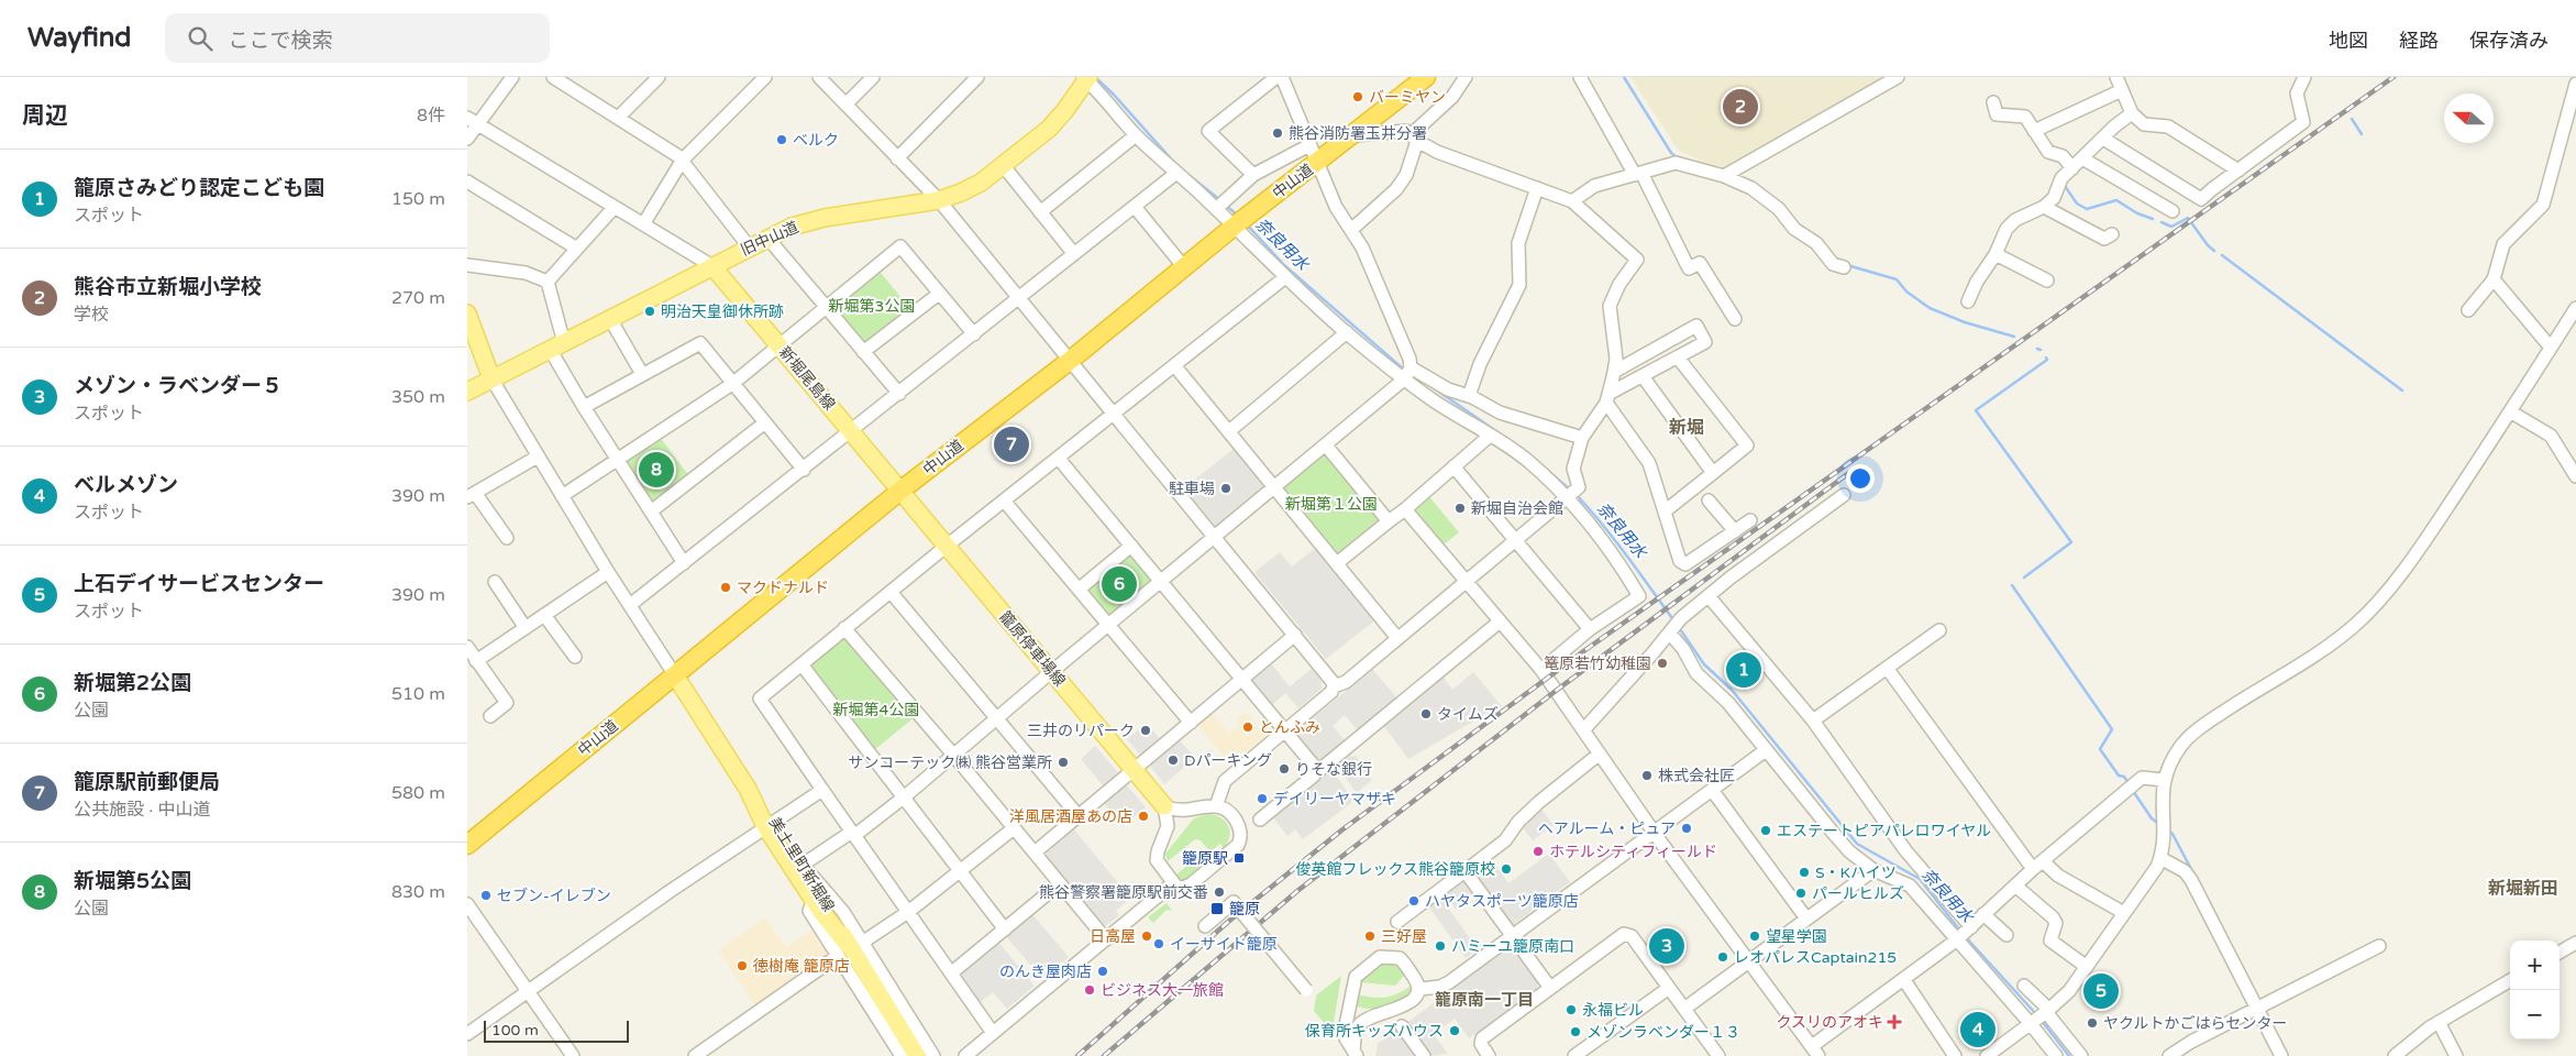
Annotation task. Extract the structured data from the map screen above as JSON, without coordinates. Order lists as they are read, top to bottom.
{
  "streets": {
    "highway": ["中山道"],
    "main road": [
      "旧中山道",
      "新堀尾島線",
      "籠原停車場線",
      "美土里町新堀線"
    ]
  },
  "crossings": [
    ["中山道", "新堀尾島線"],
    ["中山道", "籠原停車場線"],
    ["中山道", "美土里町新堀線"],
    ["旧中山道", "新堀尾島線"],
    ["新堀尾島線", "籠原停車場線"]
  ],
  "districts": ["新堀", "新堀新田", "籠原南一丁目"],
  "water": ["奈良用水"],
  "parks": ["新堀第3公園", "新堀第１公園", "新堀第4公園"],
  "places": {
    "other": [
      "バーミヤン",
      "熊谷消防署玉井分署",
      "ベルク",
      "明治天皇御休所跡",
      "駐車場",
      "新堀自治会館",
      "マクドナルド",
      "篭原若竹幼稚園",
      "タイムズ",
      "とんふみ",
      "三井のリパーク",
      "Dパーキング",
      "サンコーテック㈱ 熊谷営業所",
      "りそな銀行",
      "株式会社匠",
      "デイリーヤマザキ",
      "洋風居酒屋あの店",
      "ヘアルーム・ピュア",
      "エステートピアパレロワイヤル",
      "ホテルシティフィールド",
      "俊英館フレックス熊谷籠原校",
      "S・Kハイツ",
      "熊谷警察署籠原駅前交番",
      "パールヒルズ",
      "セブン-イレブン",
      "ハヤタスポーツ籠原店",
      "日高屋",
      "三好屋",
      "望星学園",
      "イーサイト籠原",
      "ハミーユ籠原南口",
      "レオパレスCaptain215",
      "徳樹庵 籠原店",
      "のんき屋肉店",
      "ビジネス大一旅館",
      "永福ビル",
      "ヤクルトかごはらセンター",
      "保育所キッズハウス",
      "メゾンラベンダー１３"
    ],
    "transit": ["籠原駅", "籠原"],
    "health": ["クスリのアオキ"]
  },
  "scale_bar": "100 m",
  "north": "left",
  "page": {
    "header": "Wayfind",
    "search": "ここで検索",
    "nav": ["地図", "経路", "保存済み"],
    "heading": ["周辺", "8件"],
    "pins": [
      "2",
      "7",
      "8",
      "6",
      "1",
      "3",
      "5",
      "4"
    ],
    "list": [
      {
        "mark": "1",
        "name": "籠原さみどり認定こども園",
        "note": "スポット",
        "value": "150 m"
      },
      {
        "mark": "2",
        "name": "熊谷市立新堀小学校",
        "note": "学校",
        "value": "270 m"
      },
      {
        "mark": "3",
        "name": "メゾン・ラベンダー５",
        "note": "スポット",
        "value": "350 m"
      },
      {
        "mark": "4",
        "name": "ベルメゾン",
        "note": "スポット",
        "value": "390 m"
      },
      {
        "mark": "5",
        "name": "上石デイサービスセンター",
        "note": "スポット",
        "value": "390 m"
      },
      {
        "mark": "6",
        "name": "新堀第2公園",
        "note": "公園",
        "value": "510 m"
      },
      {
        "mark": "7",
        "name": "籠原駅前郵便局",
        "note": "公共施設 · 中山道",
        "value": "580 m"
      },
      {
        "mark": "8",
        "name": "新堀第5公園",
        "note": "公園",
        "value": "830 m"
      }
    ],
    "map_buttons": ["+", "−"],
    "scale": "100 m"
  }
}
